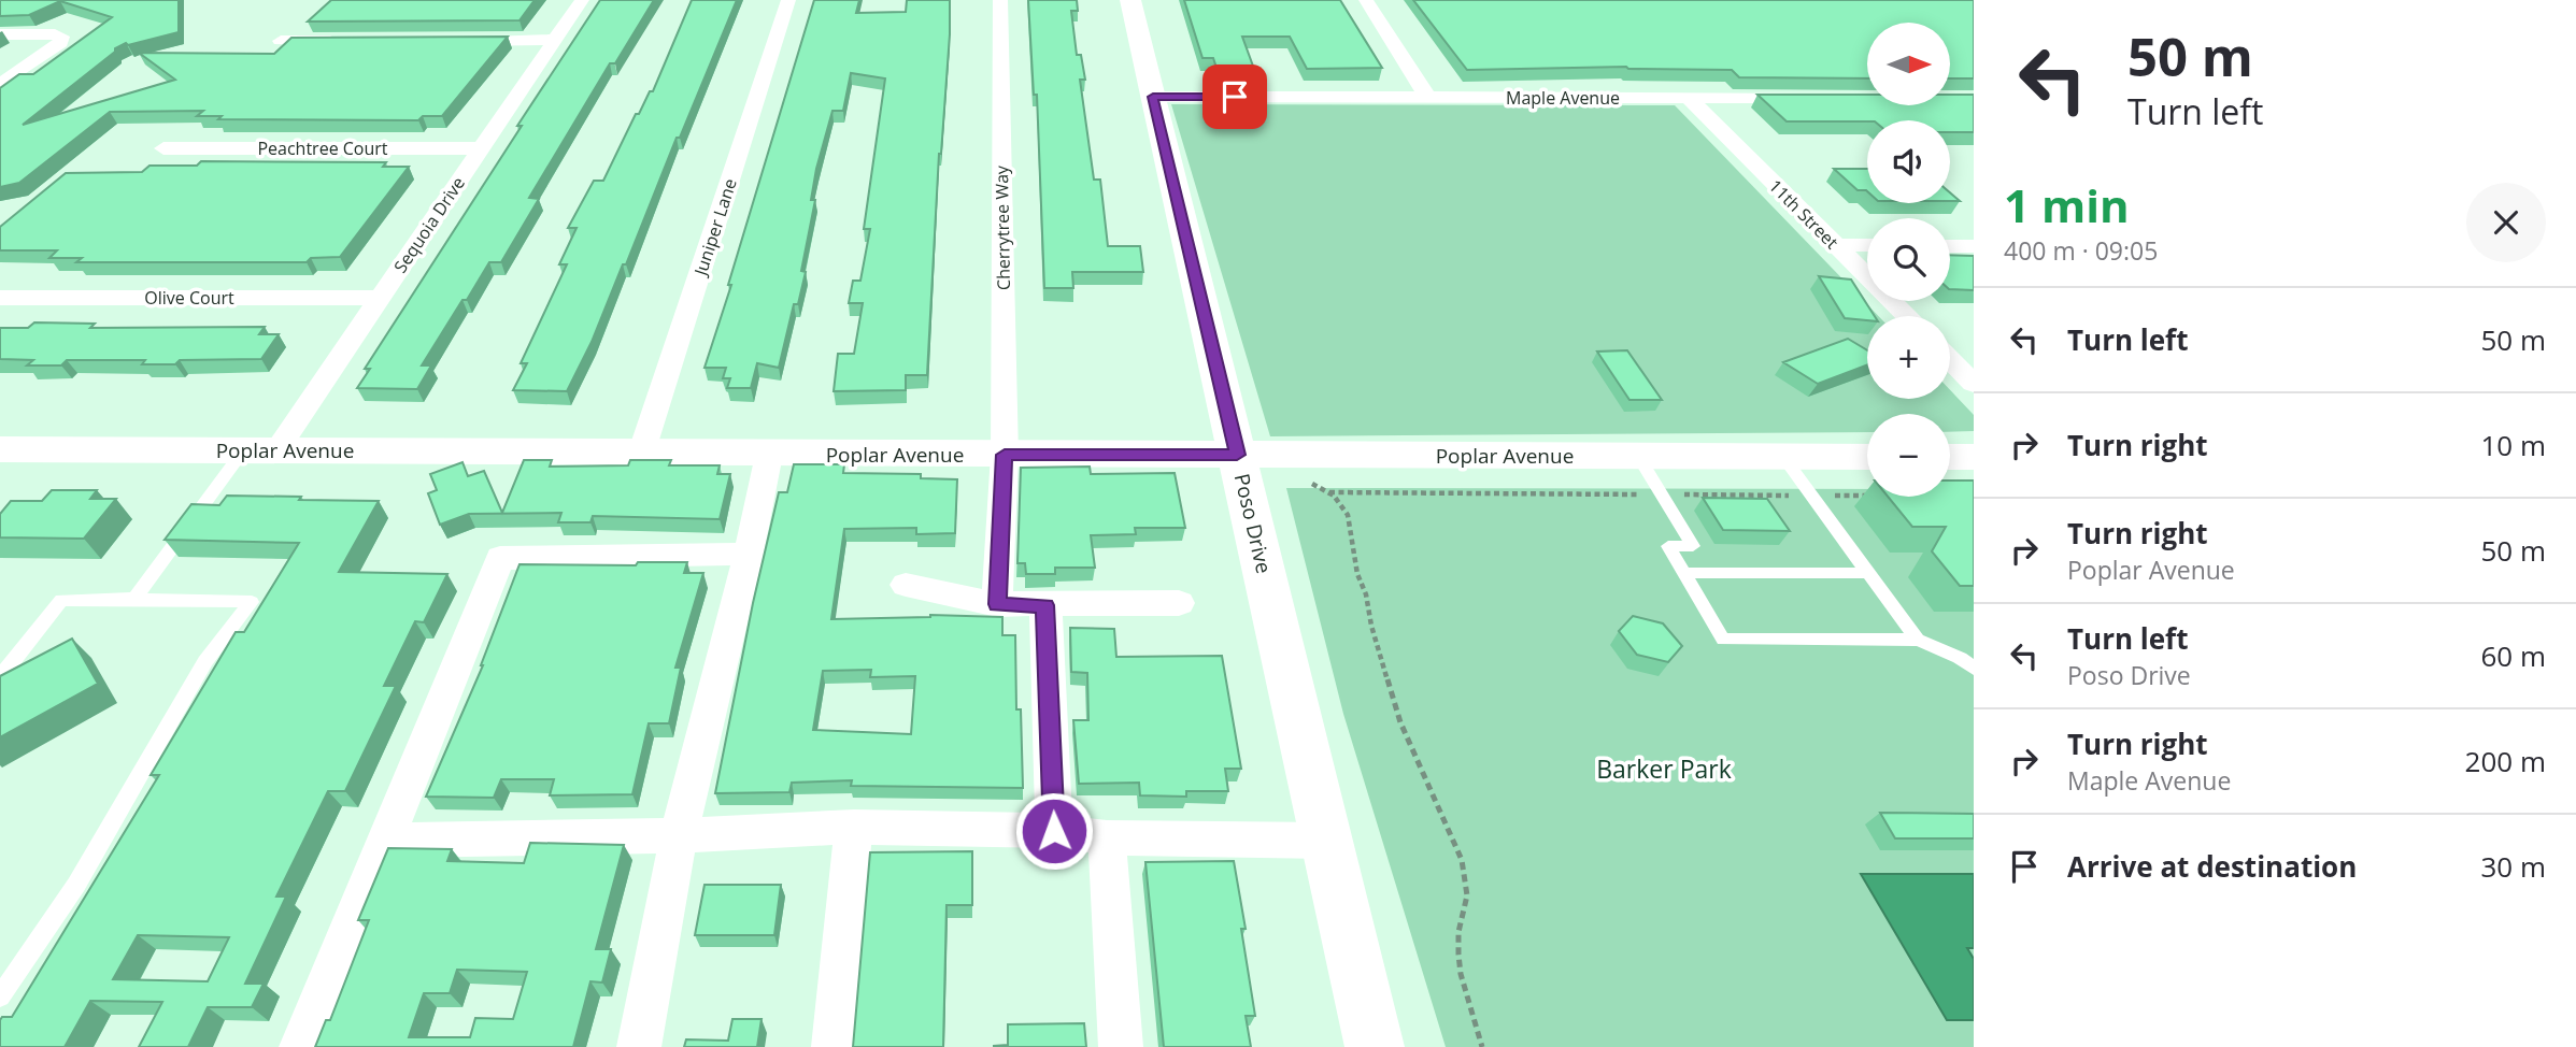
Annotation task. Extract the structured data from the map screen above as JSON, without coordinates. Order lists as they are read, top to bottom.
{
  "streets": {
    "main road": ["Poplar Avenue", "Poso Drive"],
    "street": [
      "Maple Avenue",
      "Peachtree Court",
      "11th Street",
      "Sequoia Drive",
      "Juniper Lane",
      "Cherrytree Way",
      "Olive Court"
    ]
  },
  "crossings": [
    ["Maple Avenue", "11th Street"],
    ["Maple Avenue", "Poso Drive"],
    ["Peachtree Court", "Sequoia Drive"],
    ["Sequoia Drive", "Olive Court"],
    ["Sequoia Drive", "Poplar Avenue"],
    ["Juniper Lane", "Poplar Avenue"],
    ["Cherrytree Way", "Poplar Avenue"],
    ["Poplar Avenue", "Poso Drive"]
  ],
  "parks": ["Barker Park"],
  "north": "right",
  "page": {
    "turn": ["50 m", "Turn left"],
    "map_buttons": ["+", "−"],
    "heading": ["1 min", "400 m · 09:05"],
    "list": [
      {
        "name": "Turn left",
        "value": "50 m"
      },
      {
        "name": "Turn right",
        "value": "10 m"
      },
      {
        "name": "Turn right",
        "note": "Poplar Avenue",
        "value": "50 m"
      },
      {
        "name": "Turn left",
        "note": "Poso Drive",
        "value": "60 m"
      },
      {
        "name": "Turn right",
        "note": "Maple Avenue",
        "value": "200 m"
      },
      {
        "name": "Arrive at destination",
        "value": "30 m"
      }
    ]
  }
}
